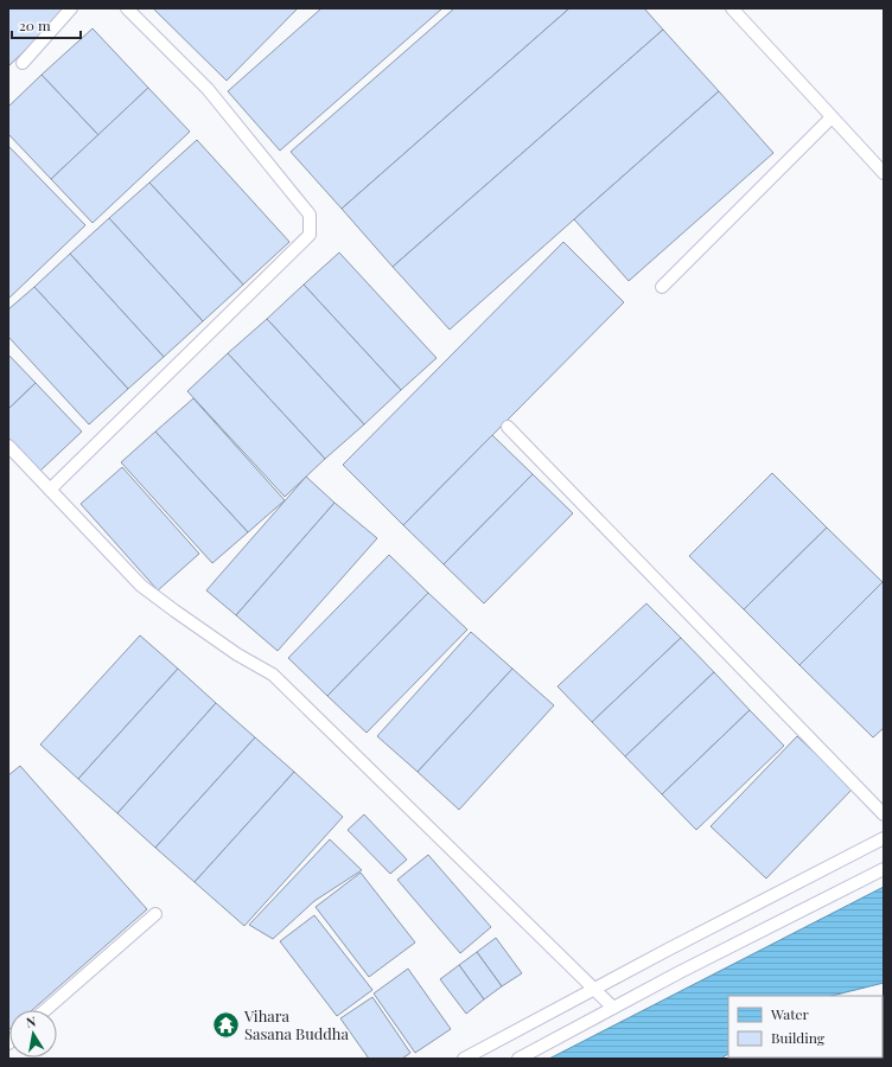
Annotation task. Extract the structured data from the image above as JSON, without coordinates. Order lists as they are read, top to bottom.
{
  "places": {
    "temple": ["Vihara Sasana Buddha"]
  },
  "legend": ["Water", "Building"],
  "scale_bar": "20 m",
  "north": "top"
}
